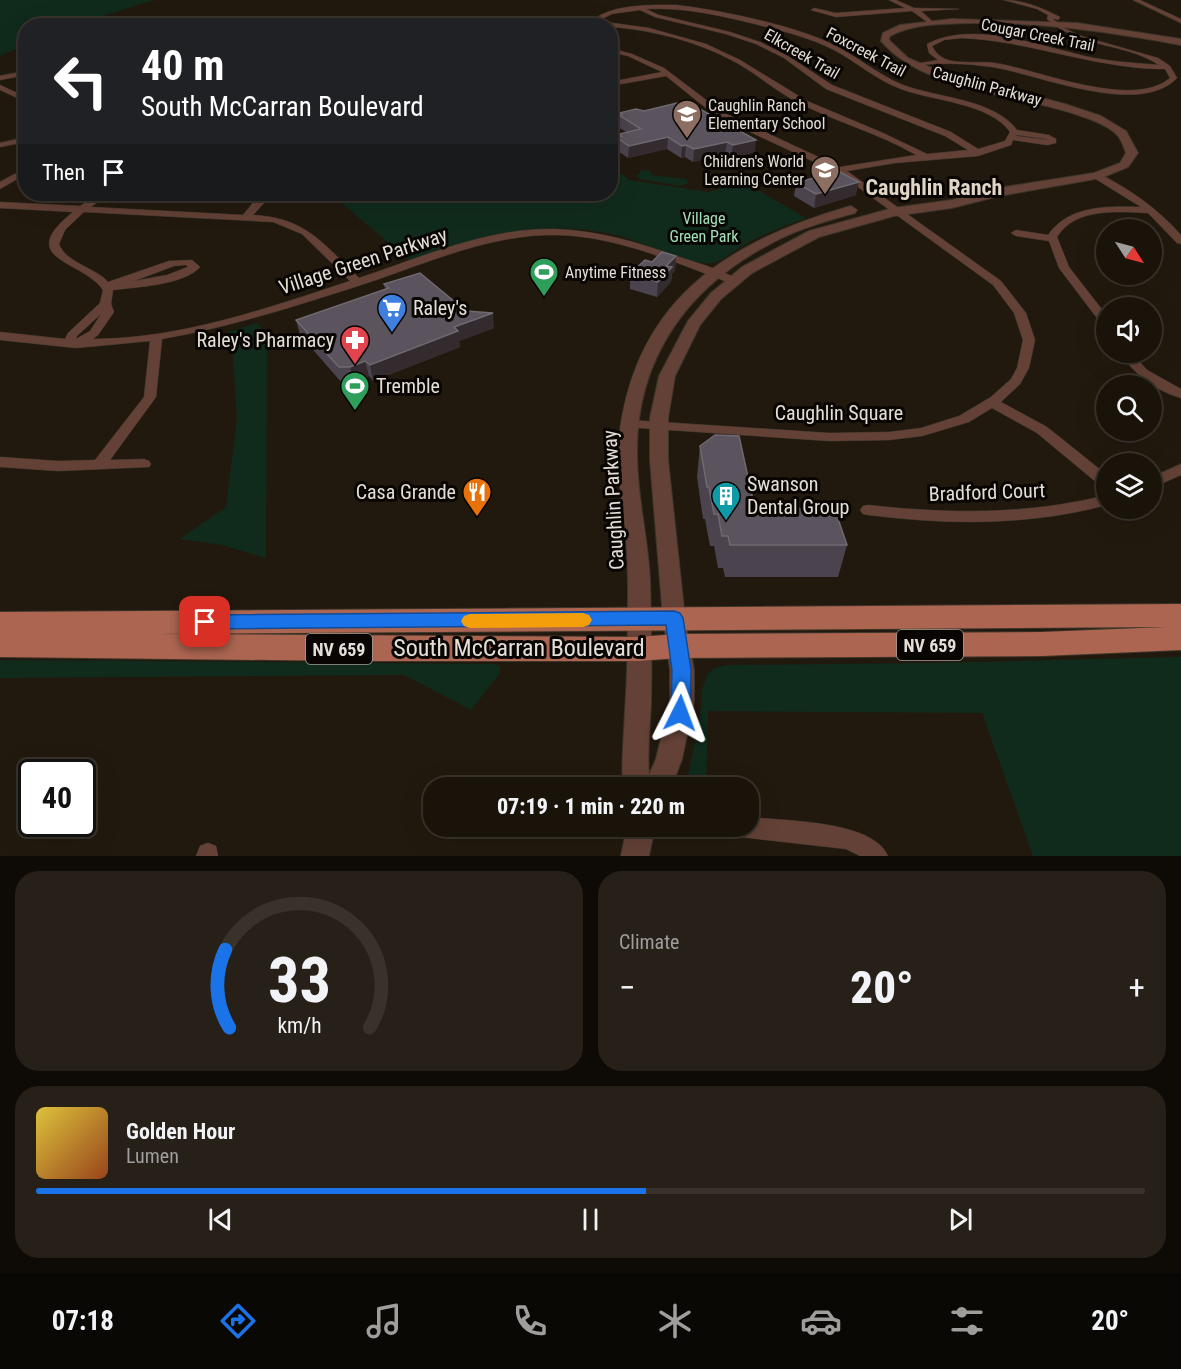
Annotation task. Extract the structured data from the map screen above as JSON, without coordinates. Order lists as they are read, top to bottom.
{
  "streets": {
    "main road": ["NV 659", "South McCarran Boulevard"],
    "street": [
      "Cougar Creek Trail",
      "Foxcreek Trail",
      "Elkcreek Trail",
      "Caughlin Parkway",
      "Village Green Parkway",
      "Caughlin Square",
      "Bradford Court"
    ]
  },
  "crossings": [
    ["Foxcreek Trail", "Elkcreek Trail"],
    ["Caughlin Parkway", "Village Green Parkway"],
    ["Caughlin Parkway", "Caughlin Square"],
    ["Caughlin Parkway", "South McCarran Boulevard"]
  ],
  "districts": ["Caughlin Ranch"],
  "parks": ["Village Green Park"],
  "places": {
    "school or university": ["Caughlin Ranch Elementary School", "Children's World Learning Center"],
    "sports": ["Anytime Fitness", "Tremble"],
    "supermarket": ["Raley's"],
    "pharmacy": ["Raley's Pharmacy"],
    "restaurant": ["Casa Grande"],
    "building": ["Swanson Dental Group"]
  },
  "north": "bottom right",
  "page": {
    "turn": ["40 m", "South McCarran Boulevard"],
    "then": "Then",
    "limit": "40",
    "trip": "07:19 · 1 min · 220 m",
    "tile": "Climate",
    "heat": ["−", "20°", "+"],
    "song": ["Golden Hour", "Lumen"],
    "tabs": ["07:18", "20°"],
    "gauge": ["33", "km/h"]
  }
}
